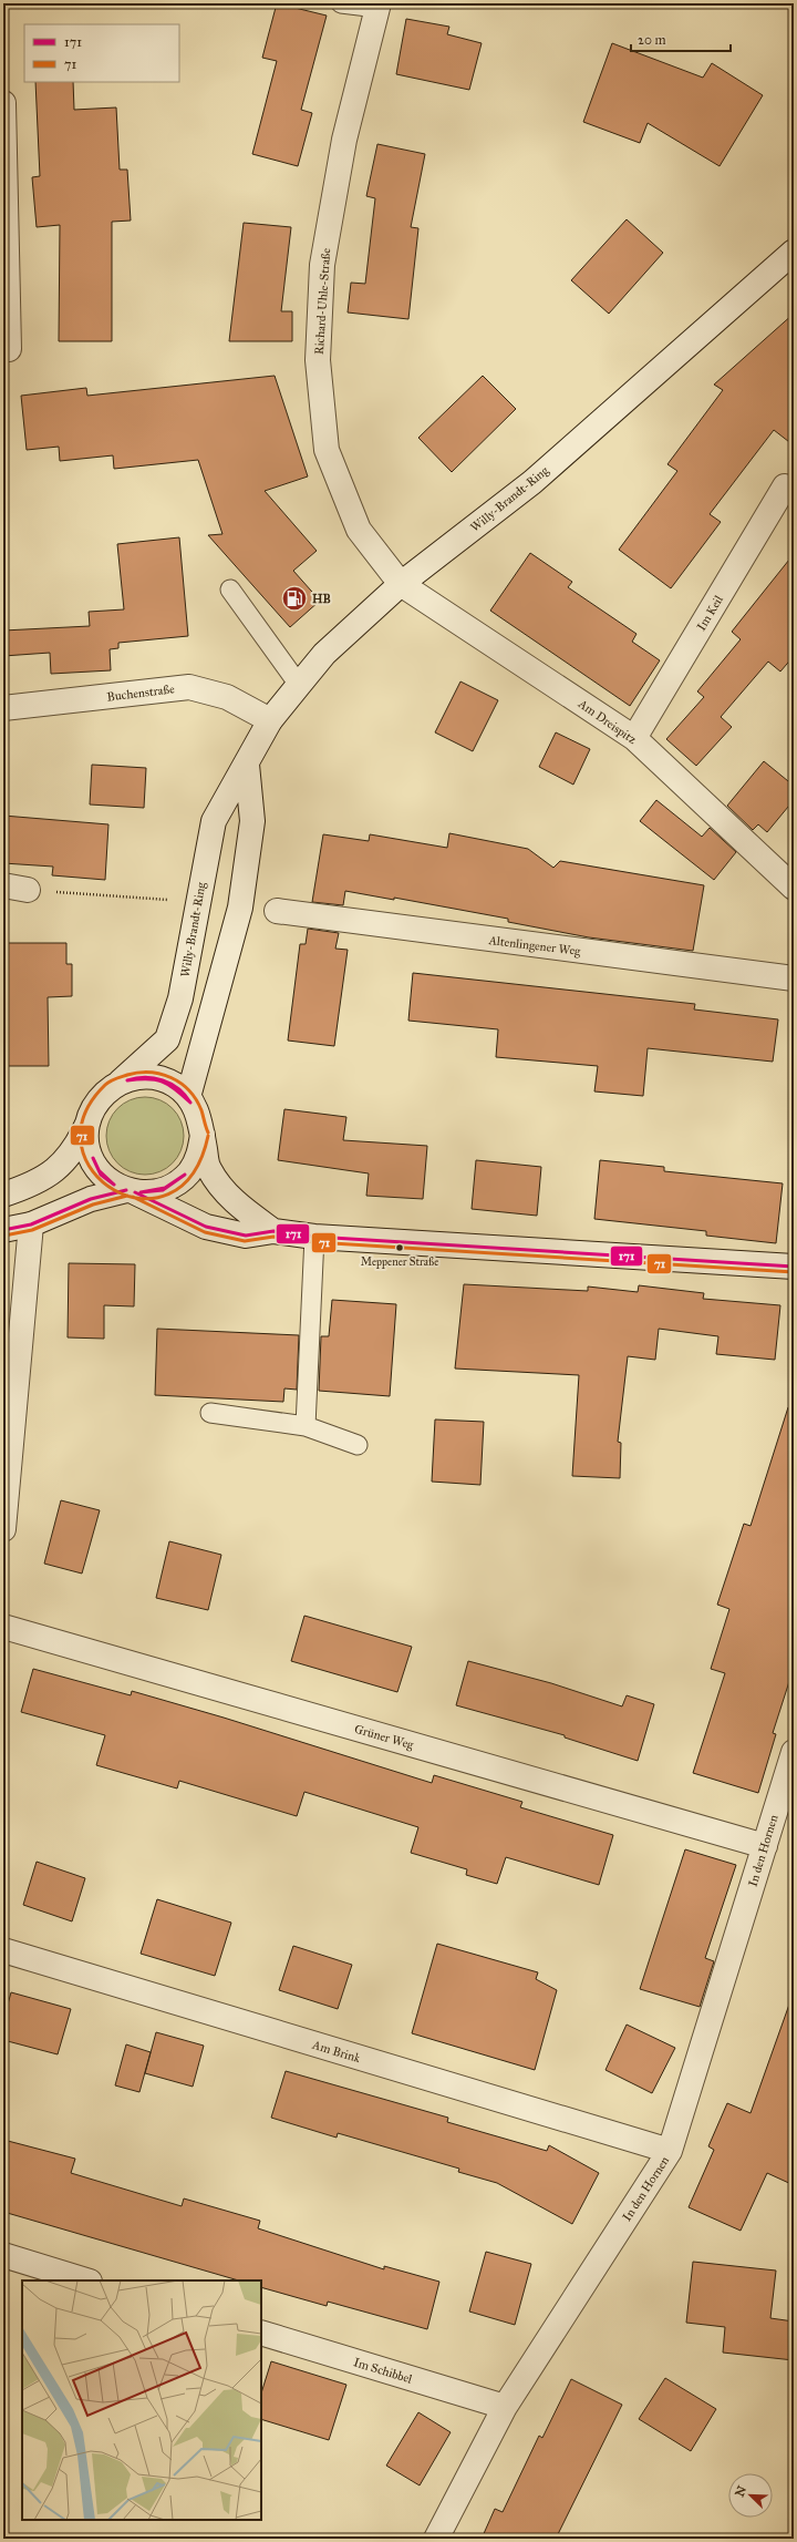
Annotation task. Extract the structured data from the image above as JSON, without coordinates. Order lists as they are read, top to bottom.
{
  "streets": {
    "street": [
      "Richard-Uhle-Straße",
      "Willy-Brandt-Ring",
      "Im Keil",
      "Buchenstraße",
      "Am Dreispitz",
      "Altenlingener Weg",
      "Grüner Weg",
      "In den Hornen",
      "Am Brink",
      "Im Schibbel"
    ]
  },
  "crossings": [
    ["Richard-Uhle-Straße", "Willy-Brandt-Ring"],
    ["Richard-Uhle-Straße", "Am Dreispitz"],
    ["Willy-Brandt-Ring", "Buchenstraße"],
    ["Willy-Brandt-Ring", "Am Dreispitz"],
    ["Im Keil", "Am Dreispitz"],
    ["Grüner Weg", "In den Hornen"],
    ["In den Hornen", "Am Brink"],
    ["In den Hornen", "Im Schibbel"]
  ],
  "places": {
    "fuel station": ["HB"],
    "other": ["Meppener Straße"]
  },
  "lines": ["transit line 71", "transit line 171"],
  "legend": ["171", "71"],
  "scale_bar": "20 m",
  "north": "top left"
}
